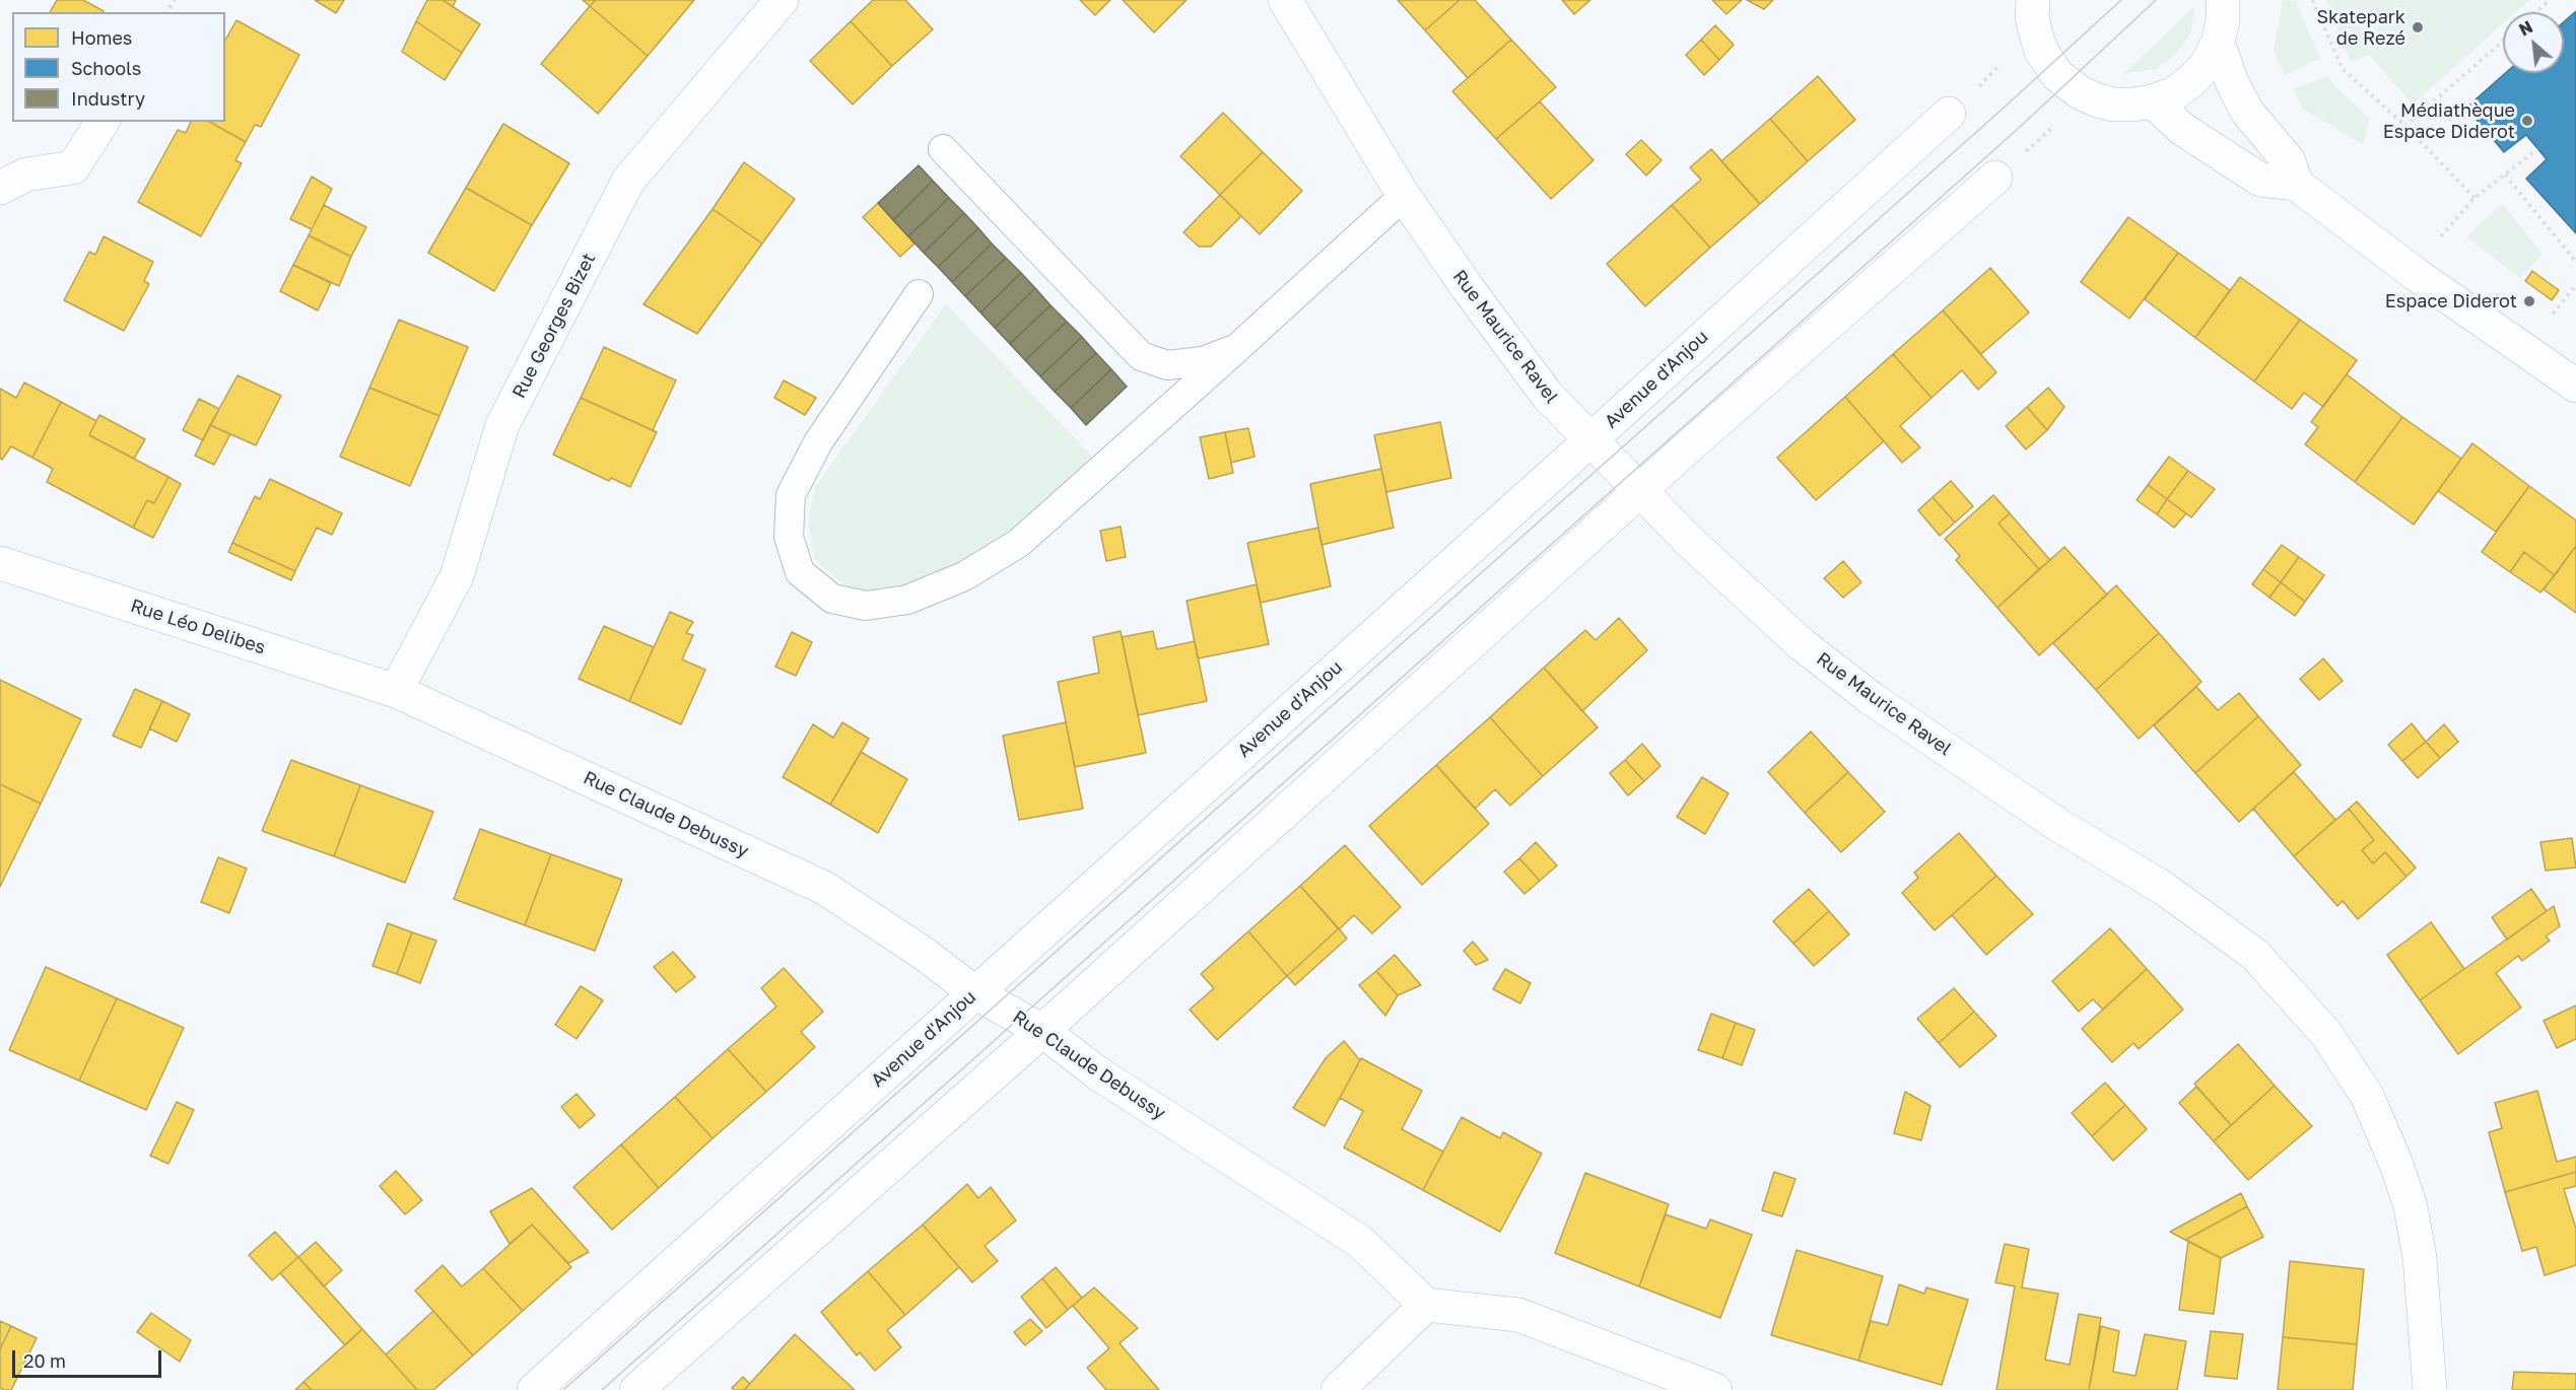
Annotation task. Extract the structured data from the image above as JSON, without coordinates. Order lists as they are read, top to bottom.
{
  "streets": {
    "street": [
      "Rue Georges Bizet",
      "Rue Maurice Ravel",
      "Avenue d'Anjou",
      "Rue Léo Delibes",
      "Rue Claude Debussy"
    ]
  },
  "crossings": [
    ["Rue Georges Bizet", "Rue Léo Delibes"],
    ["Rue Georges Bizet", "Rue Claude Debussy"],
    ["Rue Maurice Ravel", "Avenue d'Anjou"],
    ["Avenue d'Anjou", "Rue Claude Debussy"],
    ["Rue Léo Delibes", "Rue Claude Debussy"]
  ],
  "places": ["Skatepark de Rezé", "Médiathèque Espace Diderot", "Espace Diderot"],
  "legend": ["Homes", "Schools", "Industry"],
  "scale_bar": "20 m",
  "north": "top left"
}
